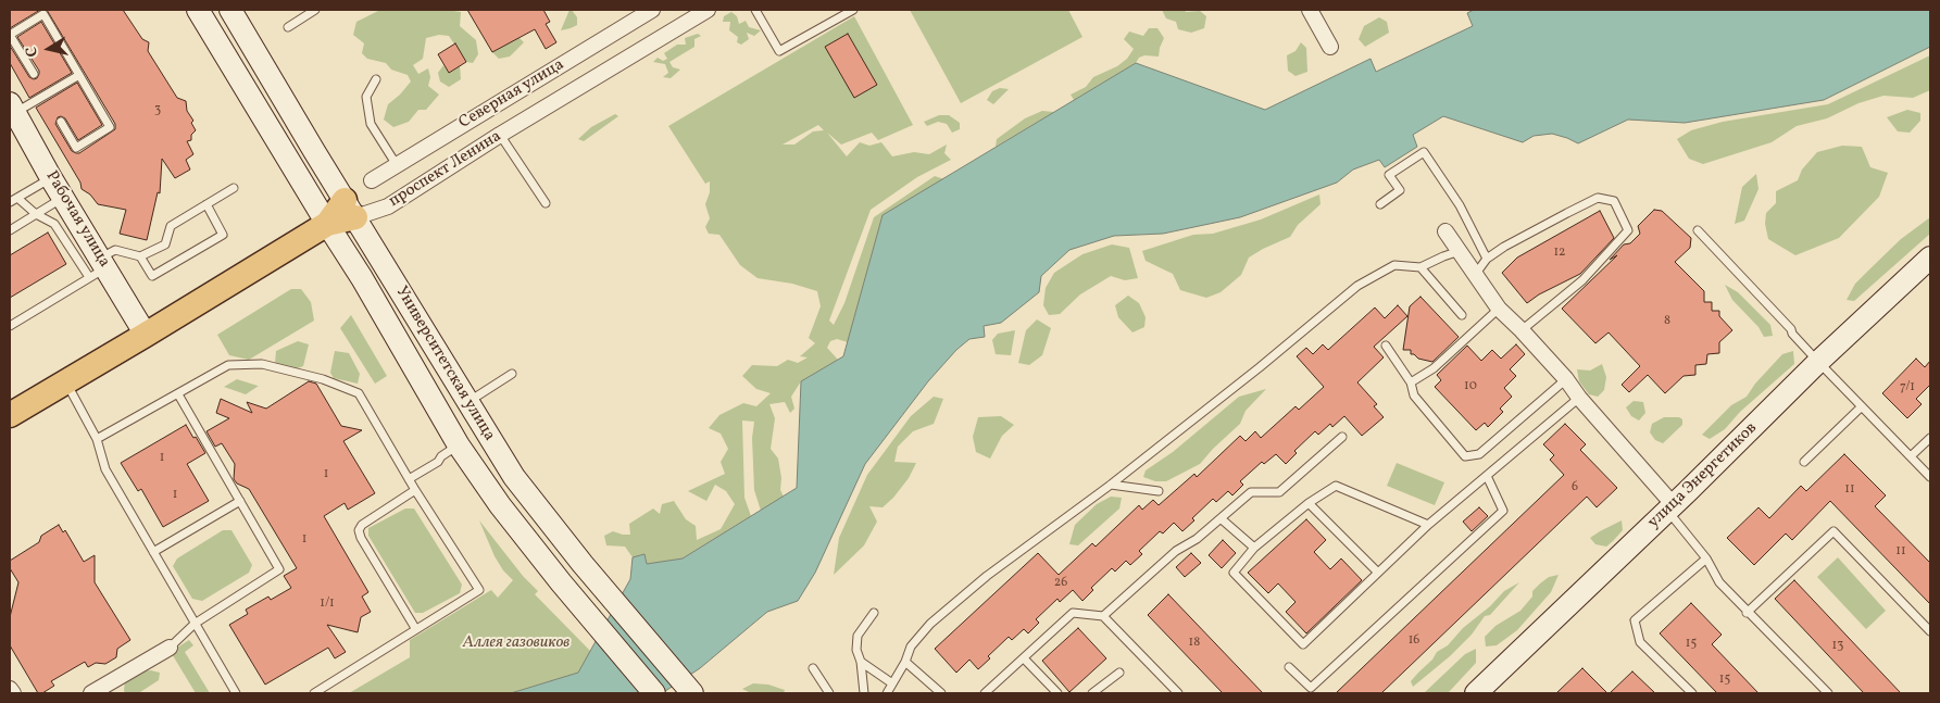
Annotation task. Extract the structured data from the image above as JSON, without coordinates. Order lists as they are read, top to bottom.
{
  "streets": {
    "main road": [
      "проспект Ленина",
      "Рабочая улица",
      "Университетская улица",
      "улица Энергетиков"
    ],
    "street": ["Северная улица"]
  },
  "crossings": [
    ["проспект Ленина", "Рабочая улица"],
    ["проспект Ленина", "Университетская улица"]
  ],
  "parks": ["Аллея газовиков"],
  "house_numbers": [
    "3",
    "12",
    "8",
    "10",
    "7/1",
    "1",
    "1",
    "6",
    "11",
    "1",
    "1",
    "11",
    "26",
    "1/1",
    "16",
    "18",
    "15",
    "13",
    "15"
  ],
  "north": "left"
}
